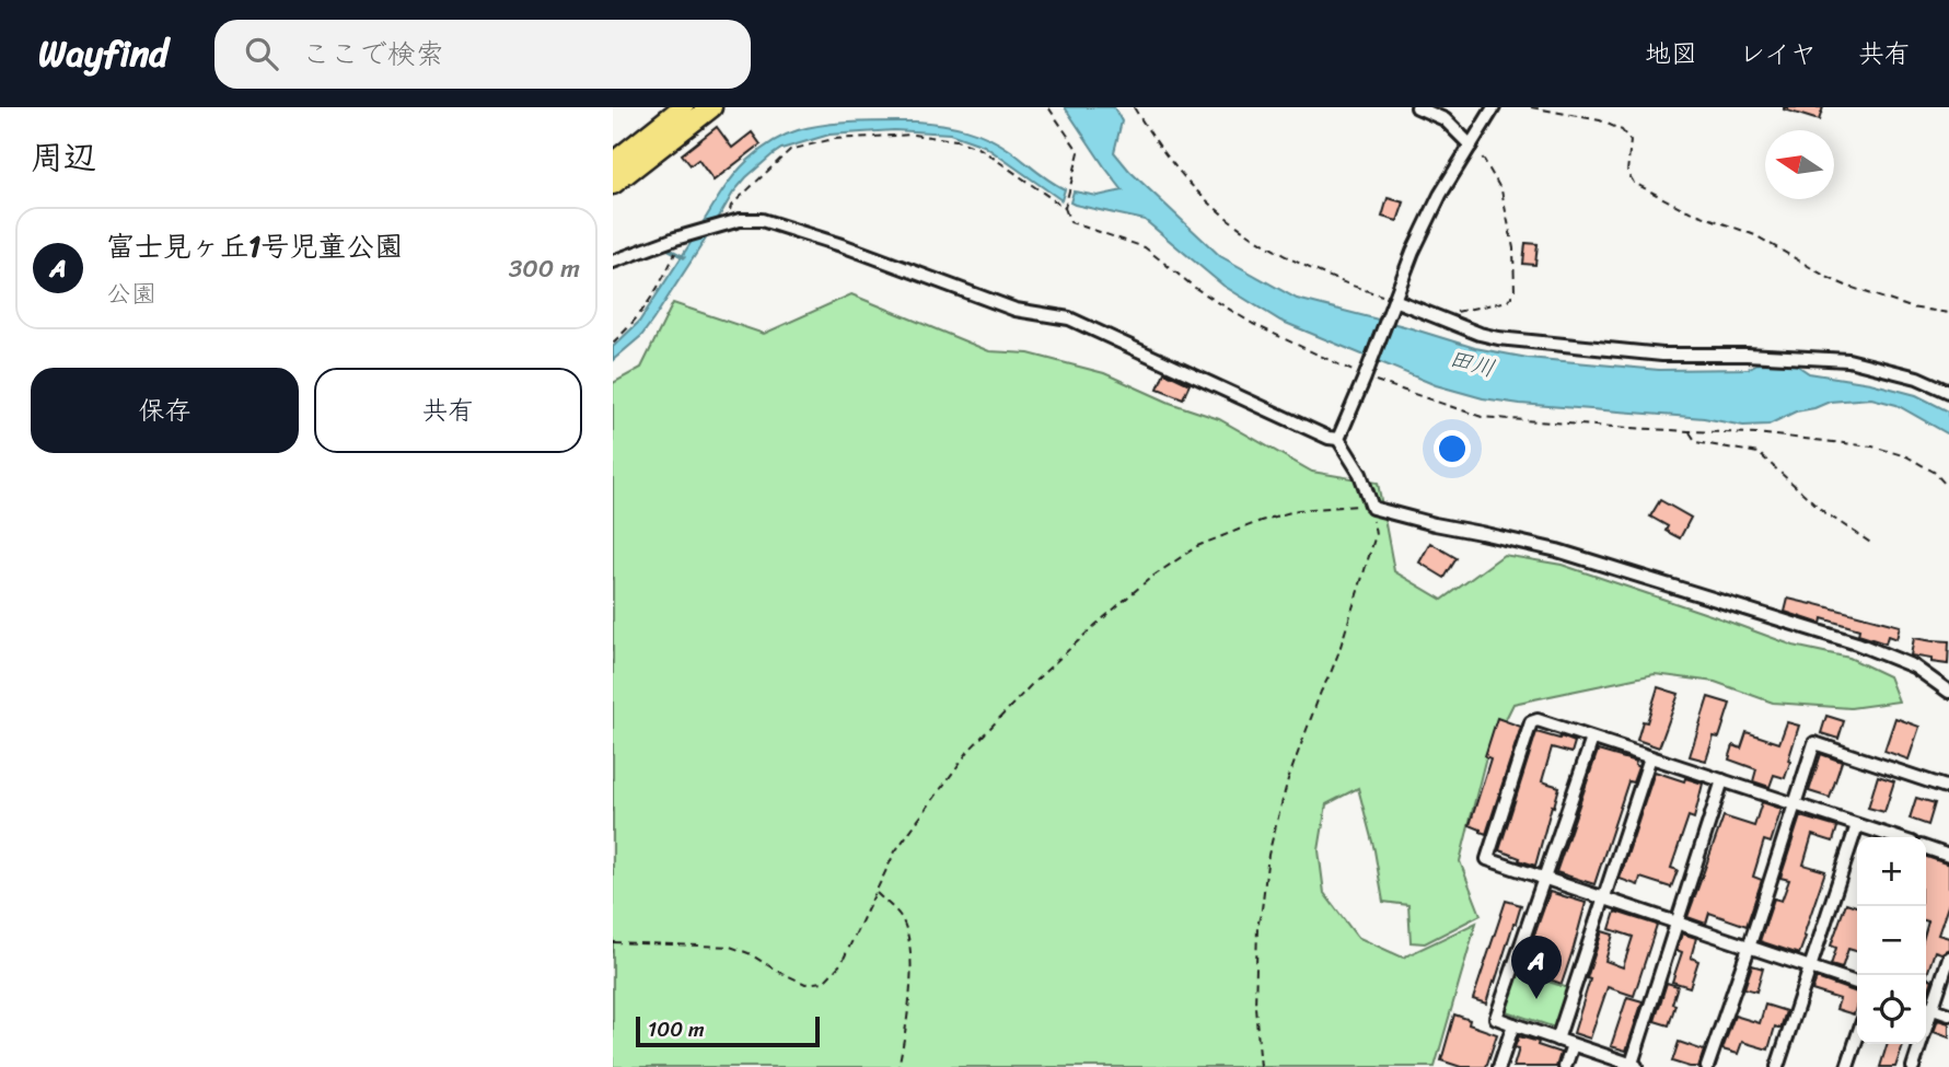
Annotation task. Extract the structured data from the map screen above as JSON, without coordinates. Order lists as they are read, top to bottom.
{
  "water": ["田川"],
  "scale_bar": "100 m",
  "north": "left",
  "page": {
    "header": "Wayfind",
    "search": "ここで検索",
    "nav": ["地図", "レイヤ", "共有"],
    "heading": "周辺",
    "list": [
      {
        "mark": "A",
        "name": "富士見ヶ丘1号児童公園",
        "note": "公園",
        "value": "300 m"
      }
    ],
    "buttons": ["保存", "共有"],
    "map_buttons": ["+", "−"],
    "pins": "A",
    "scale": "100 m"
  }
}
